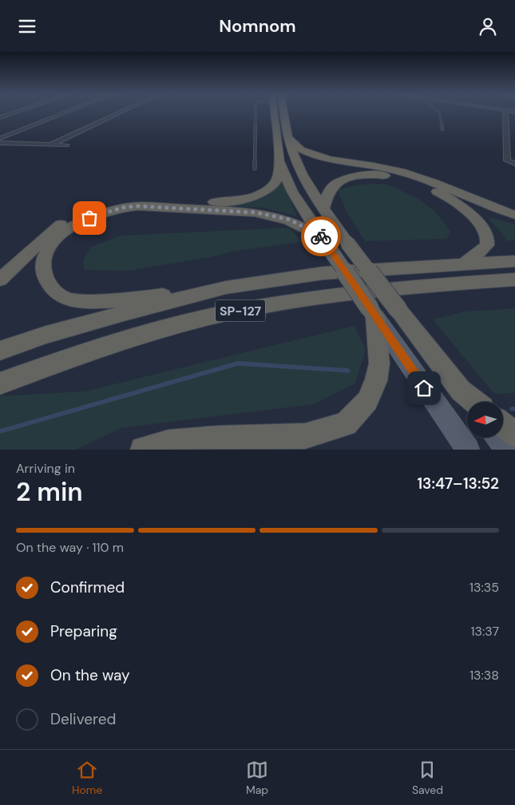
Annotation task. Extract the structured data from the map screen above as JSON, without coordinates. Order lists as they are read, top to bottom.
{
  "streets": {
    "highway": ["SP-127"]
  },
  "north": "left",
  "page": {
    "header": "Nomnom",
    "heading": ["2 min", "Arriving in", "13:47–13:52"],
    "bar": "On the way · 110 m",
    "list": [
      ["Confirmed", "13:35"],
      ["Preparing", "13:37"],
      ["On the way", "13:38"],
      "Delivered"
    ],
    "tabs": ["Home", "Map", "Saved"]
  }
}
